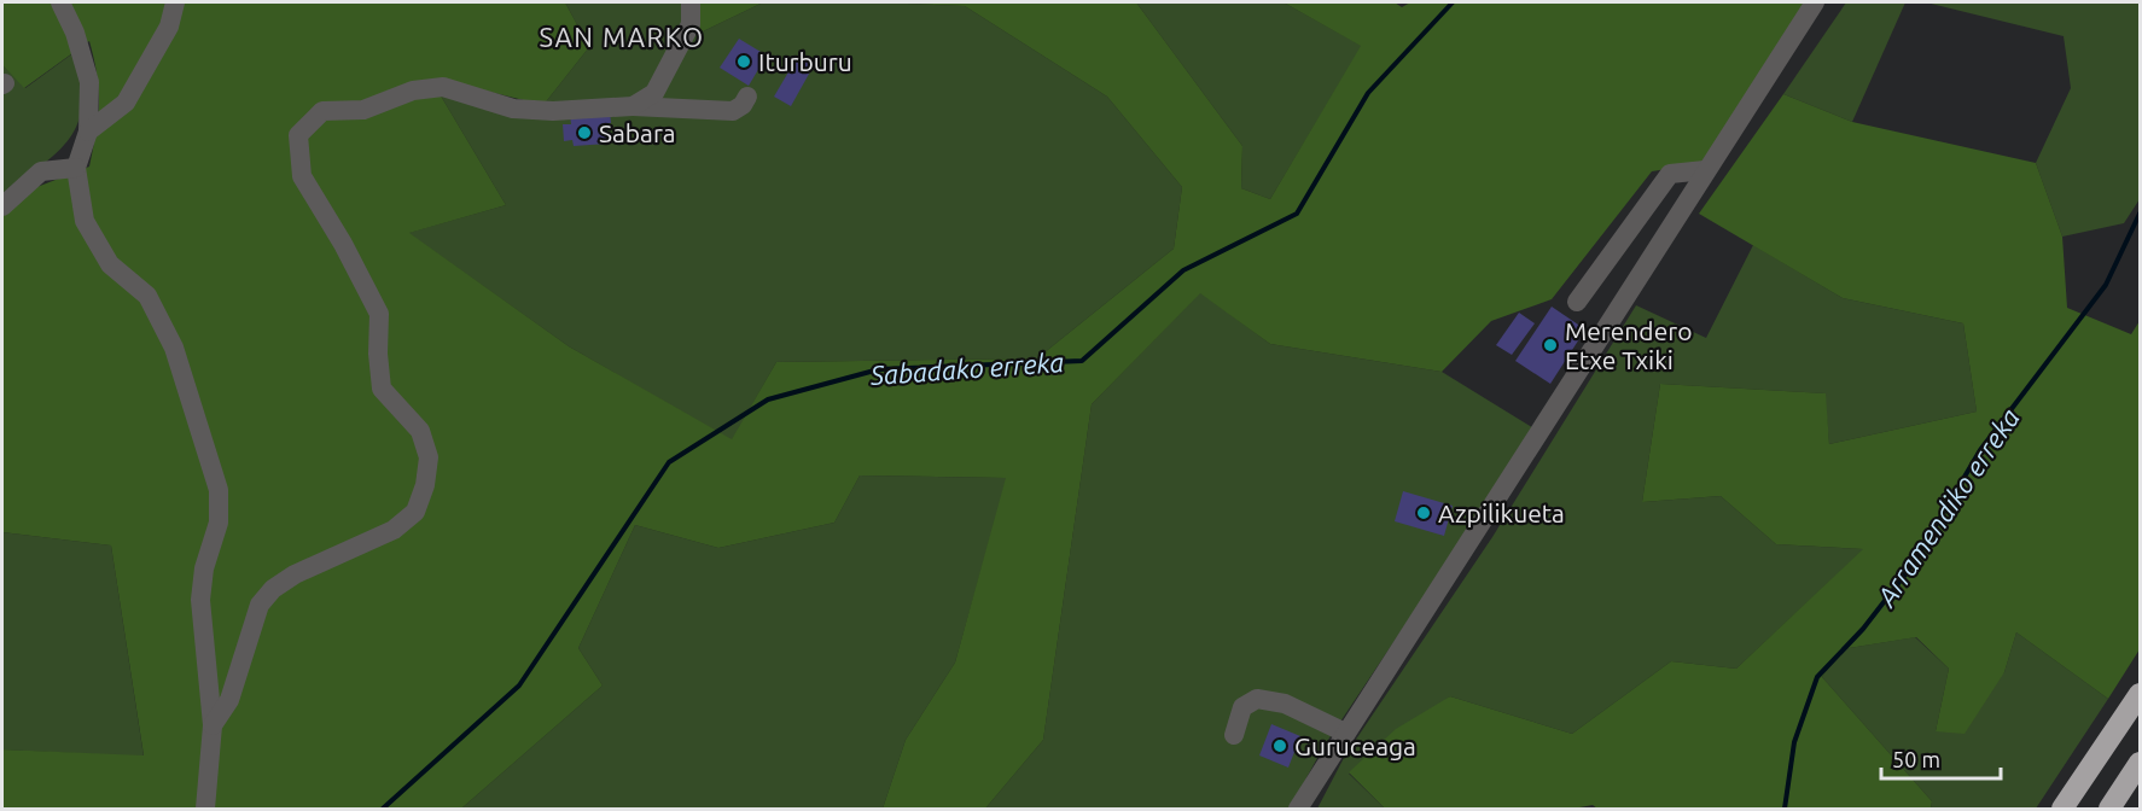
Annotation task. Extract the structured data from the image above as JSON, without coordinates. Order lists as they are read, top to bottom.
{
  "districts": ["SAN MARKO"],
  "water": ["Sabadako erreka", "Arramendiko erreka"],
  "places": [
    "Iturburu",
    "Sabara",
    "Merendero Etxe Txiki",
    "Azpilikueta",
    "Guruceaga"
  ],
  "scale_bar": "50 m"
}
